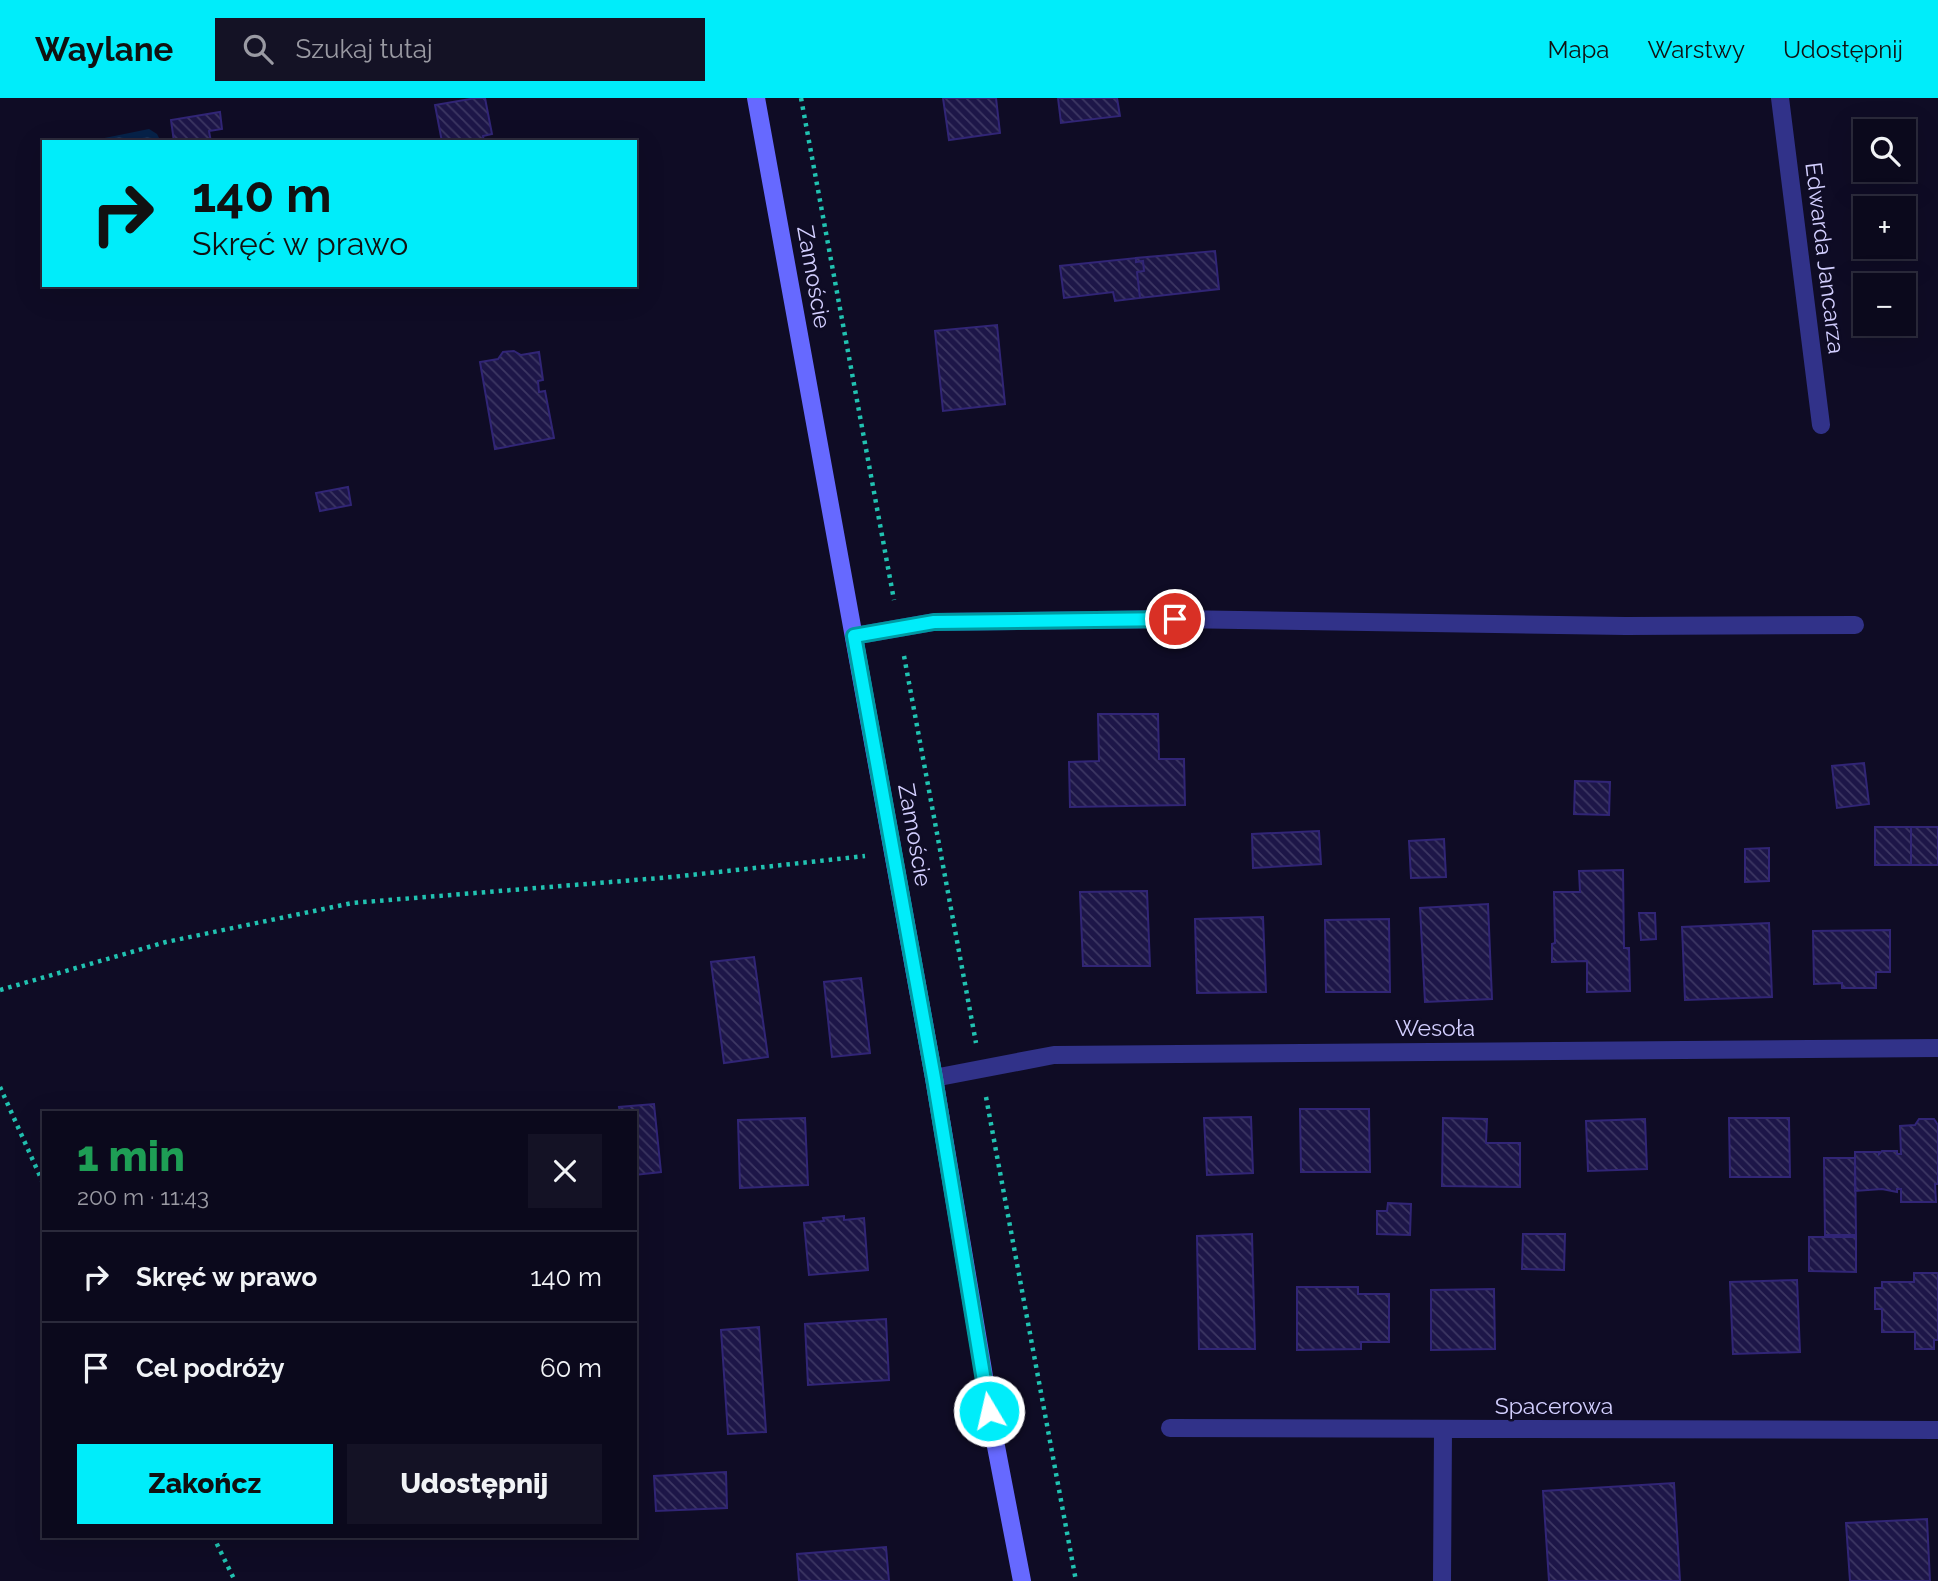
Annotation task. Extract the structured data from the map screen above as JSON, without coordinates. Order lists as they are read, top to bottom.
{
  "streets": {
    "street": [
      "Edwarda Jancarza",
      "Zamoście",
      "Wesoła",
      "Spacerowa"
    ]
  },
  "crossings": [
    ["Zamoście", "Wesoła"]
  ],
  "page": {
    "header": "Waylane",
    "search": "Szukaj tutaj",
    "nav": ["Mapa", "Warstwy", "Udostępnij"],
    "map_buttons": ["+", "−"],
    "turn": ["140 m", "Skręć w prawo"],
    "heading": ["1 min", "200 m · 11:43"],
    "list": [
      {
        "name": "Skręć w prawo",
        "value": "140 m"
      },
      {
        "name": "Cel podróży",
        "value": "60 m"
      }
    ],
    "buttons": ["Zakończ", "Udostępnij"]
  }
}
